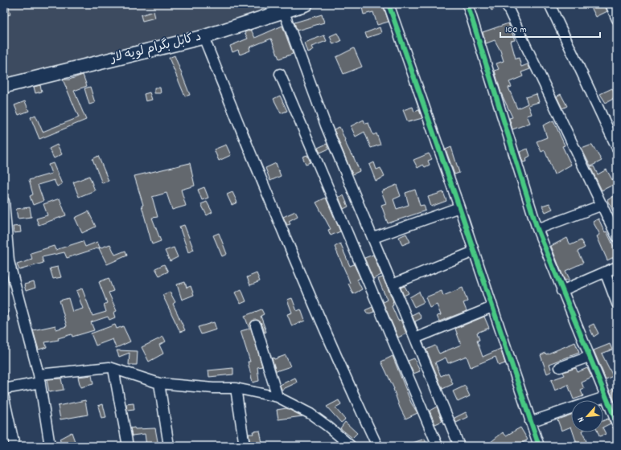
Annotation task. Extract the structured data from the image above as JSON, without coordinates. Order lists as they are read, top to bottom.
{
  "streets": {
    "highway": ["د کابل بگرام لویه لار"]
  },
  "scale_bar": "100 m",
  "north": "bottom left"
}
